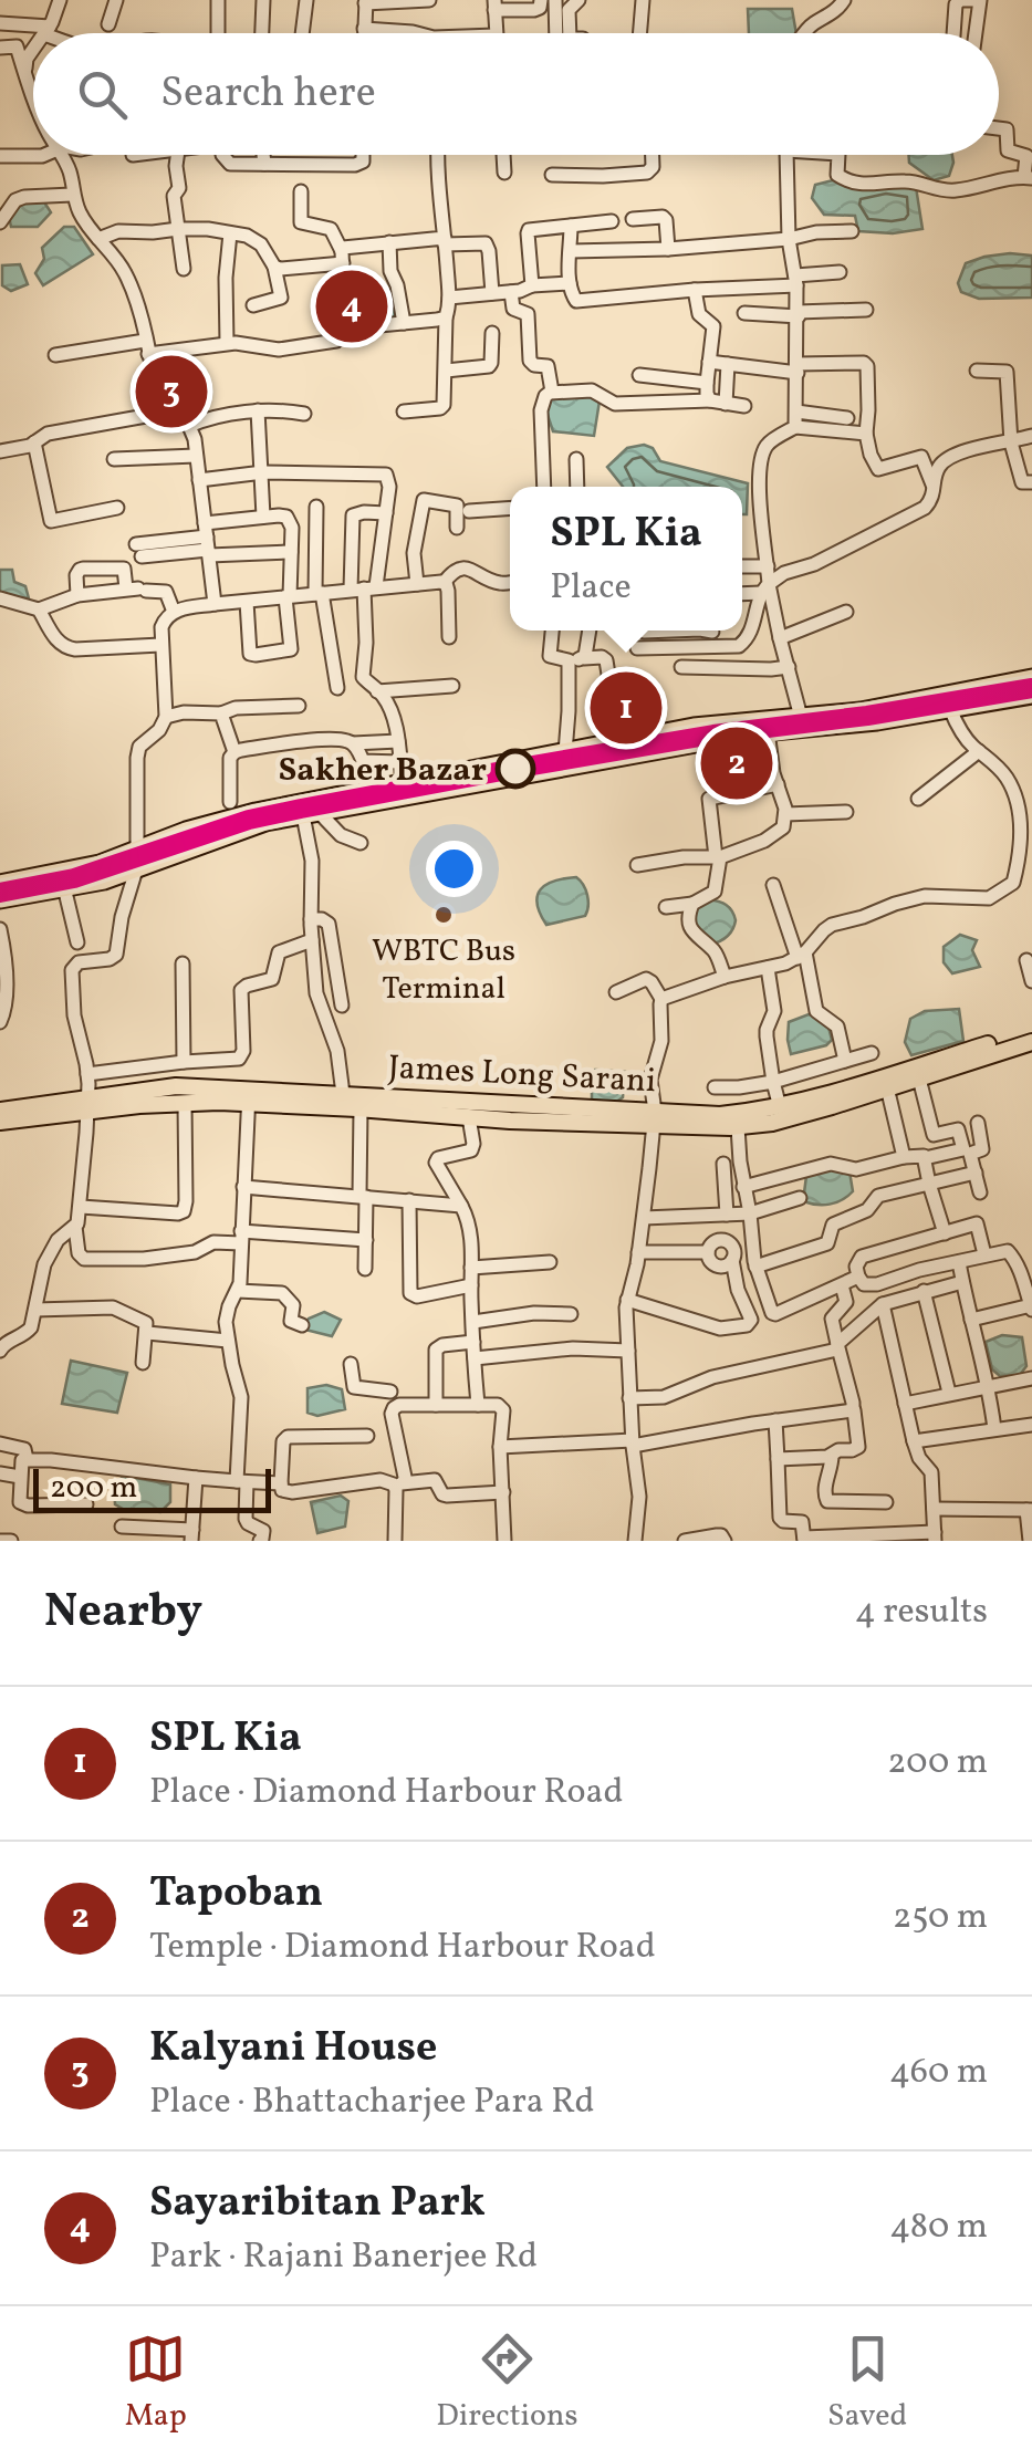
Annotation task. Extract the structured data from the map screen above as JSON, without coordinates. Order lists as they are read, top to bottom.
{
  "streets": {
    "main road": ["James Long Sarani"]
  },
  "places": ["Sakher Bazar", "WBTC Bus Terminal"],
  "scale_bar": "200 m",
  "page": {
    "search": "Search here",
    "pins": [
      "4",
      "3",
      "1",
      "2"
    ],
    "popup": ["SPL Kia", "Place"],
    "scale": "200 m",
    "heading": ["Nearby", "4 results"],
    "list": [
      {
        "mark": "1",
        "name": "SPL Kia",
        "note": "Place · Diamond Harbour Road",
        "value": "200 m"
      },
      {
        "mark": "2",
        "name": "Tapoban",
        "note": "Temple · Diamond Harbour Road",
        "value": "250 m"
      },
      {
        "mark": "3",
        "name": "Kalyani House",
        "note": "Place · Bhattacharjee Para Rd",
        "value": "460 m"
      },
      {
        "mark": "4",
        "name": "Sayaribitan Park",
        "note": "Park · Rajani Banerjee Rd",
        "value": "480 m"
      }
    ],
    "nav": ["Map", "Directions", "Saved"]
  }
}
